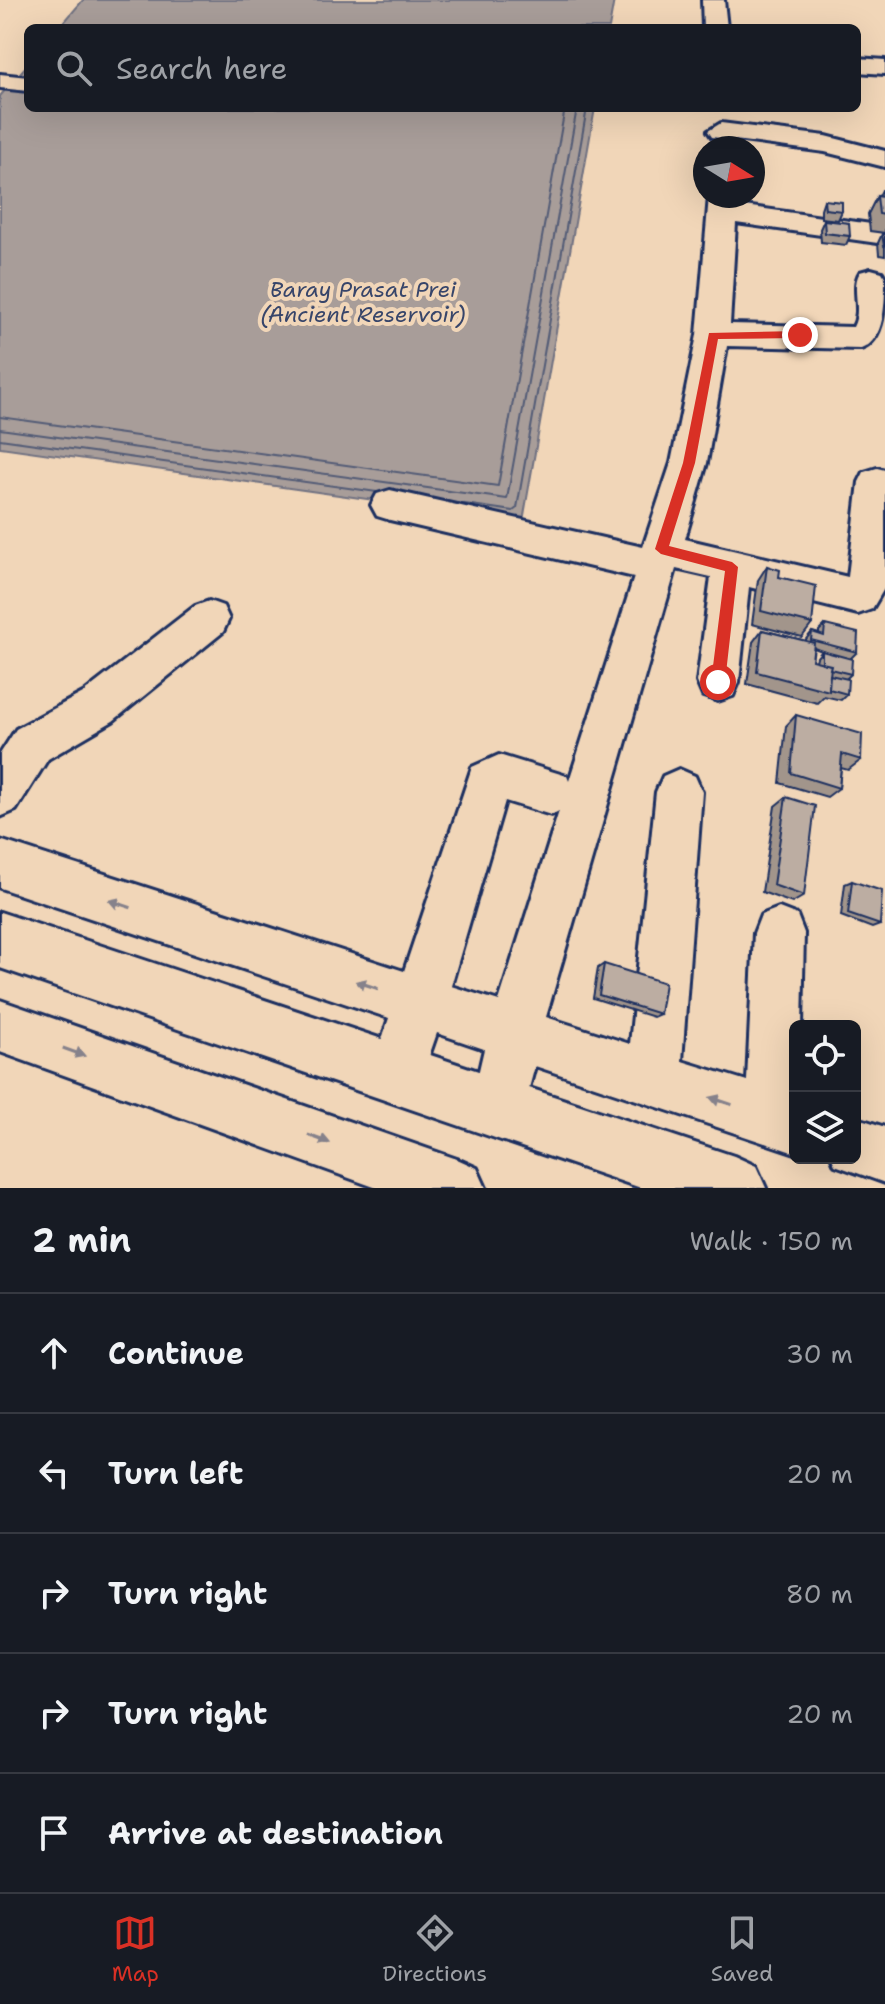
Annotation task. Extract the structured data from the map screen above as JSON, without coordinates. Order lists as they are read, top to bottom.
{
  "water": ["Baray Prasat Prei (Ancient Reservoir)"],
  "north": "right",
  "page": {
    "search": "Search here",
    "heading": ["2 min", "Walk · 150 m"],
    "list": [
      ["Continue", "30 m"],
      ["Turn left", "20 m"],
      ["Turn right", "80 m"],
      ["Turn right", "20 m"],
      "Arrive at destination"
    ],
    "nav": ["Map", "Directions", "Saved"]
  }
}
